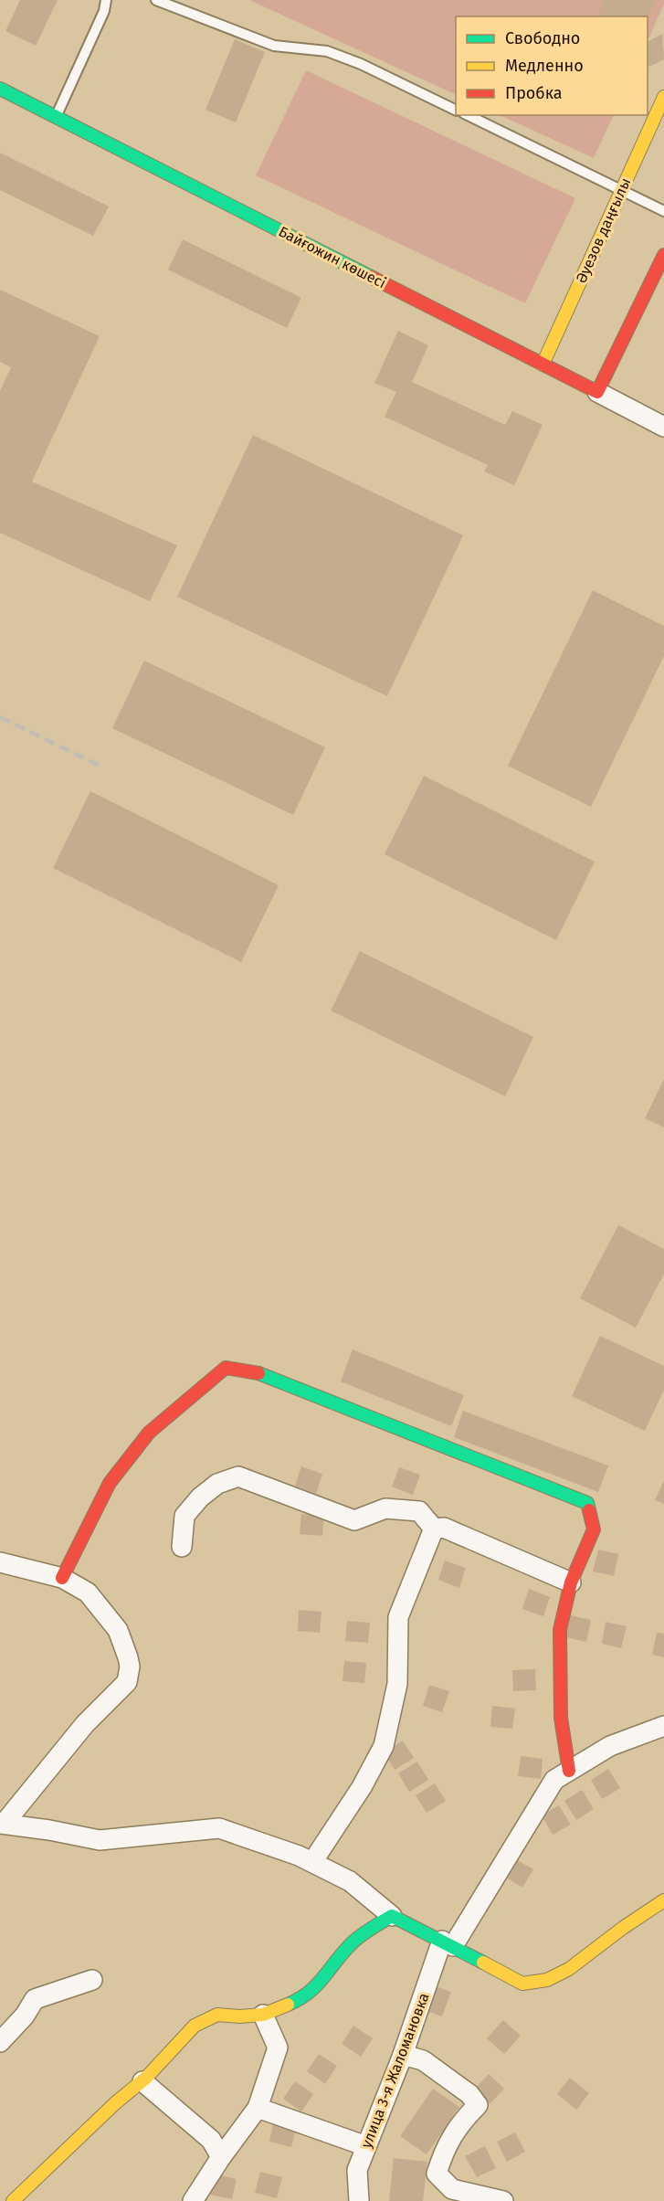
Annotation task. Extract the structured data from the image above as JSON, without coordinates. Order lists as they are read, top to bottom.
{
  "streets": {
    "street": ["Әуезов даңғылы", "Байғожин көшесі", "улица 3-я Жаломановка"]
  },
  "crossings": [
    ["Әуезов даңғылы", "Байғожин көшесі"]
  ],
  "legend": ["Свободно", "Медленно", "Пробка"]
}
